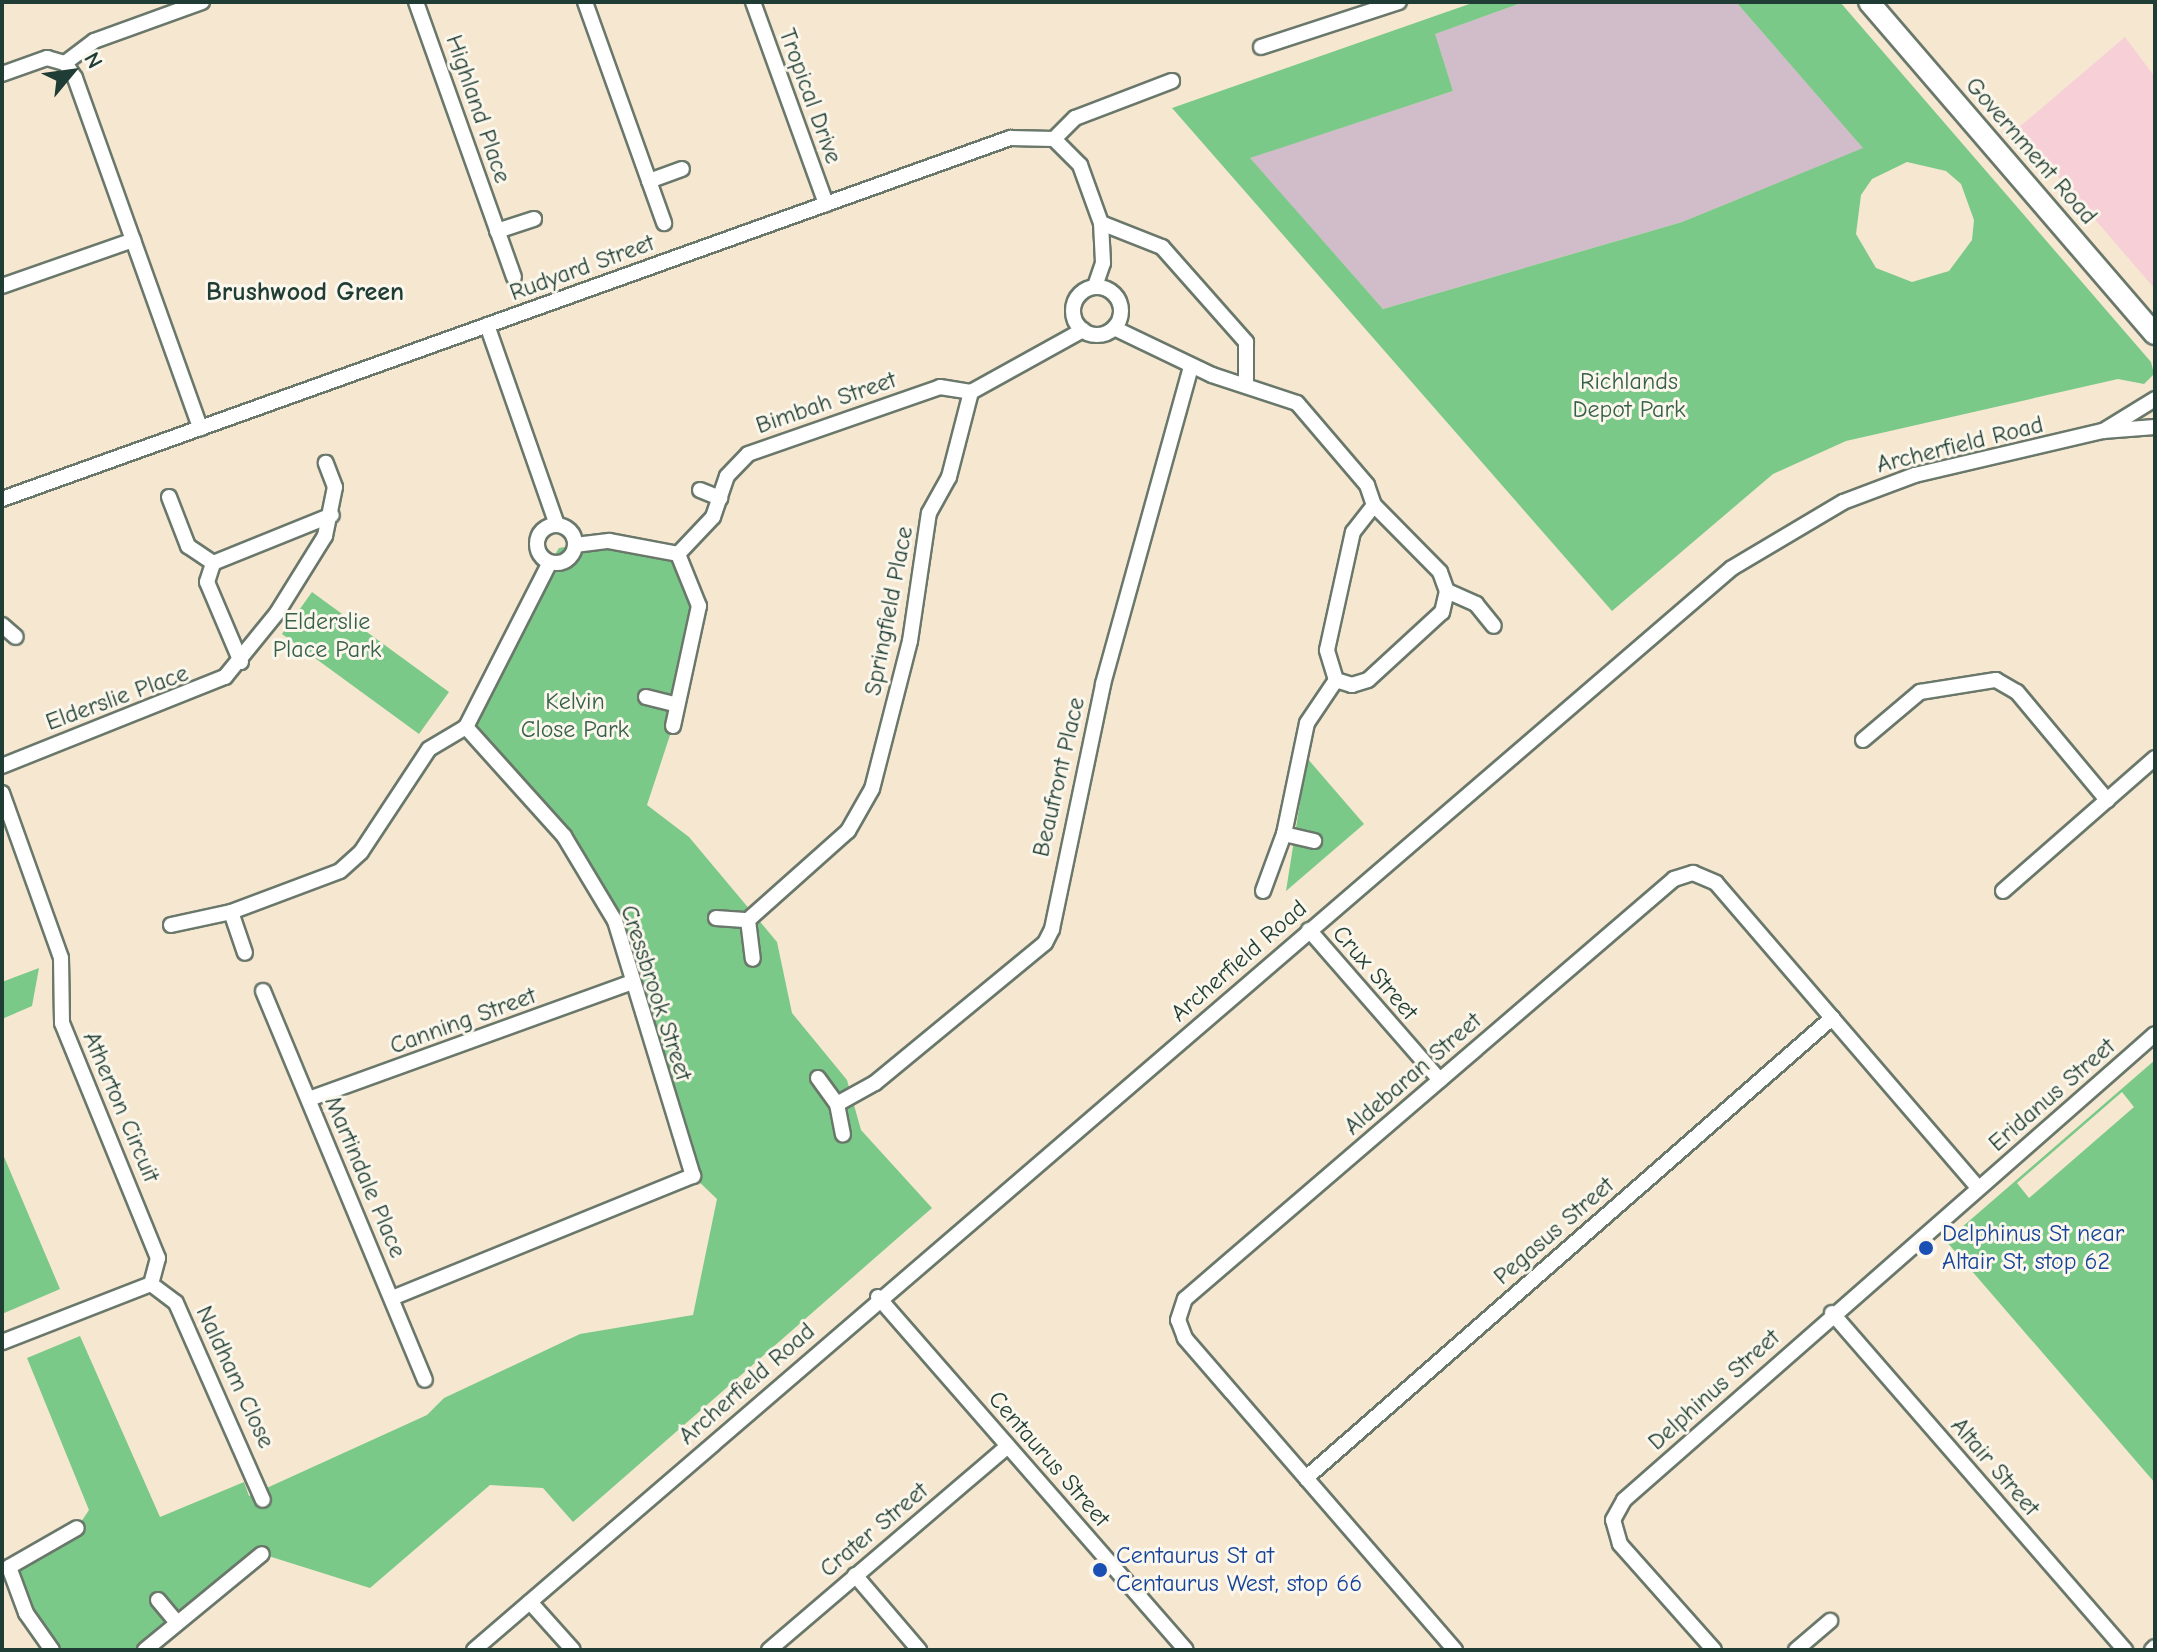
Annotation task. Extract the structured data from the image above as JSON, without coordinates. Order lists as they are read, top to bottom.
{
  "streets": {
    "street": [
      "Tropical Drive",
      "Highland Place",
      "Government Road",
      "Rudyard Street",
      "Bimbah Street",
      "Archerfield Road",
      "Springfield Place",
      "Elderslie Place",
      "Beaufront Place",
      "Crux Street",
      "Cressbrook Street",
      "Canning Street",
      "Aldebaran Street",
      "Eridanus Street",
      "Atherton Circuit",
      "Martindale Place",
      "Pegasus Street",
      "Naldham Close",
      "Delphinus Street",
      "Centaurus Street",
      "Altair Street",
      "Crater Street"
    ]
  },
  "crossings": [
    ["Tropical Drive", "Rudyard Street"],
    ["Bimbah Street", "Springfield Place"],
    ["Archerfield Road", "Crux Street"],
    ["Archerfield Road", "Centaurus Street"],
    ["Crux Street", "Aldebaran Street"],
    ["Cressbrook Street", "Canning Street"],
    ["Cressbrook Street", "Martindale Place"],
    ["Canning Street", "Martindale Place"],
    ["Aldebaran Street", "Eridanus Street"],
    ["Aldebaran Street", "Pegasus Street"],
    ["Aldebaran Street", "Delphinus Street"],
    ["Eridanus Street", "Delphinus Street"],
    ["Atherton Circuit", "Naldham Close"],
    ["Delphinus Street", "Altair Street"],
    ["Centaurus Street", "Crater Street"]
  ],
  "districts": ["Brushwood Green"],
  "parks": ["Richlands Depot Park", "Elderslie Place Park", "Kelvin Close Park"],
  "places": ["Delphinus St near Altair St, stop 62", "Centaurus St at Centaurus West, stop 66"],
  "north": "top right"
}
